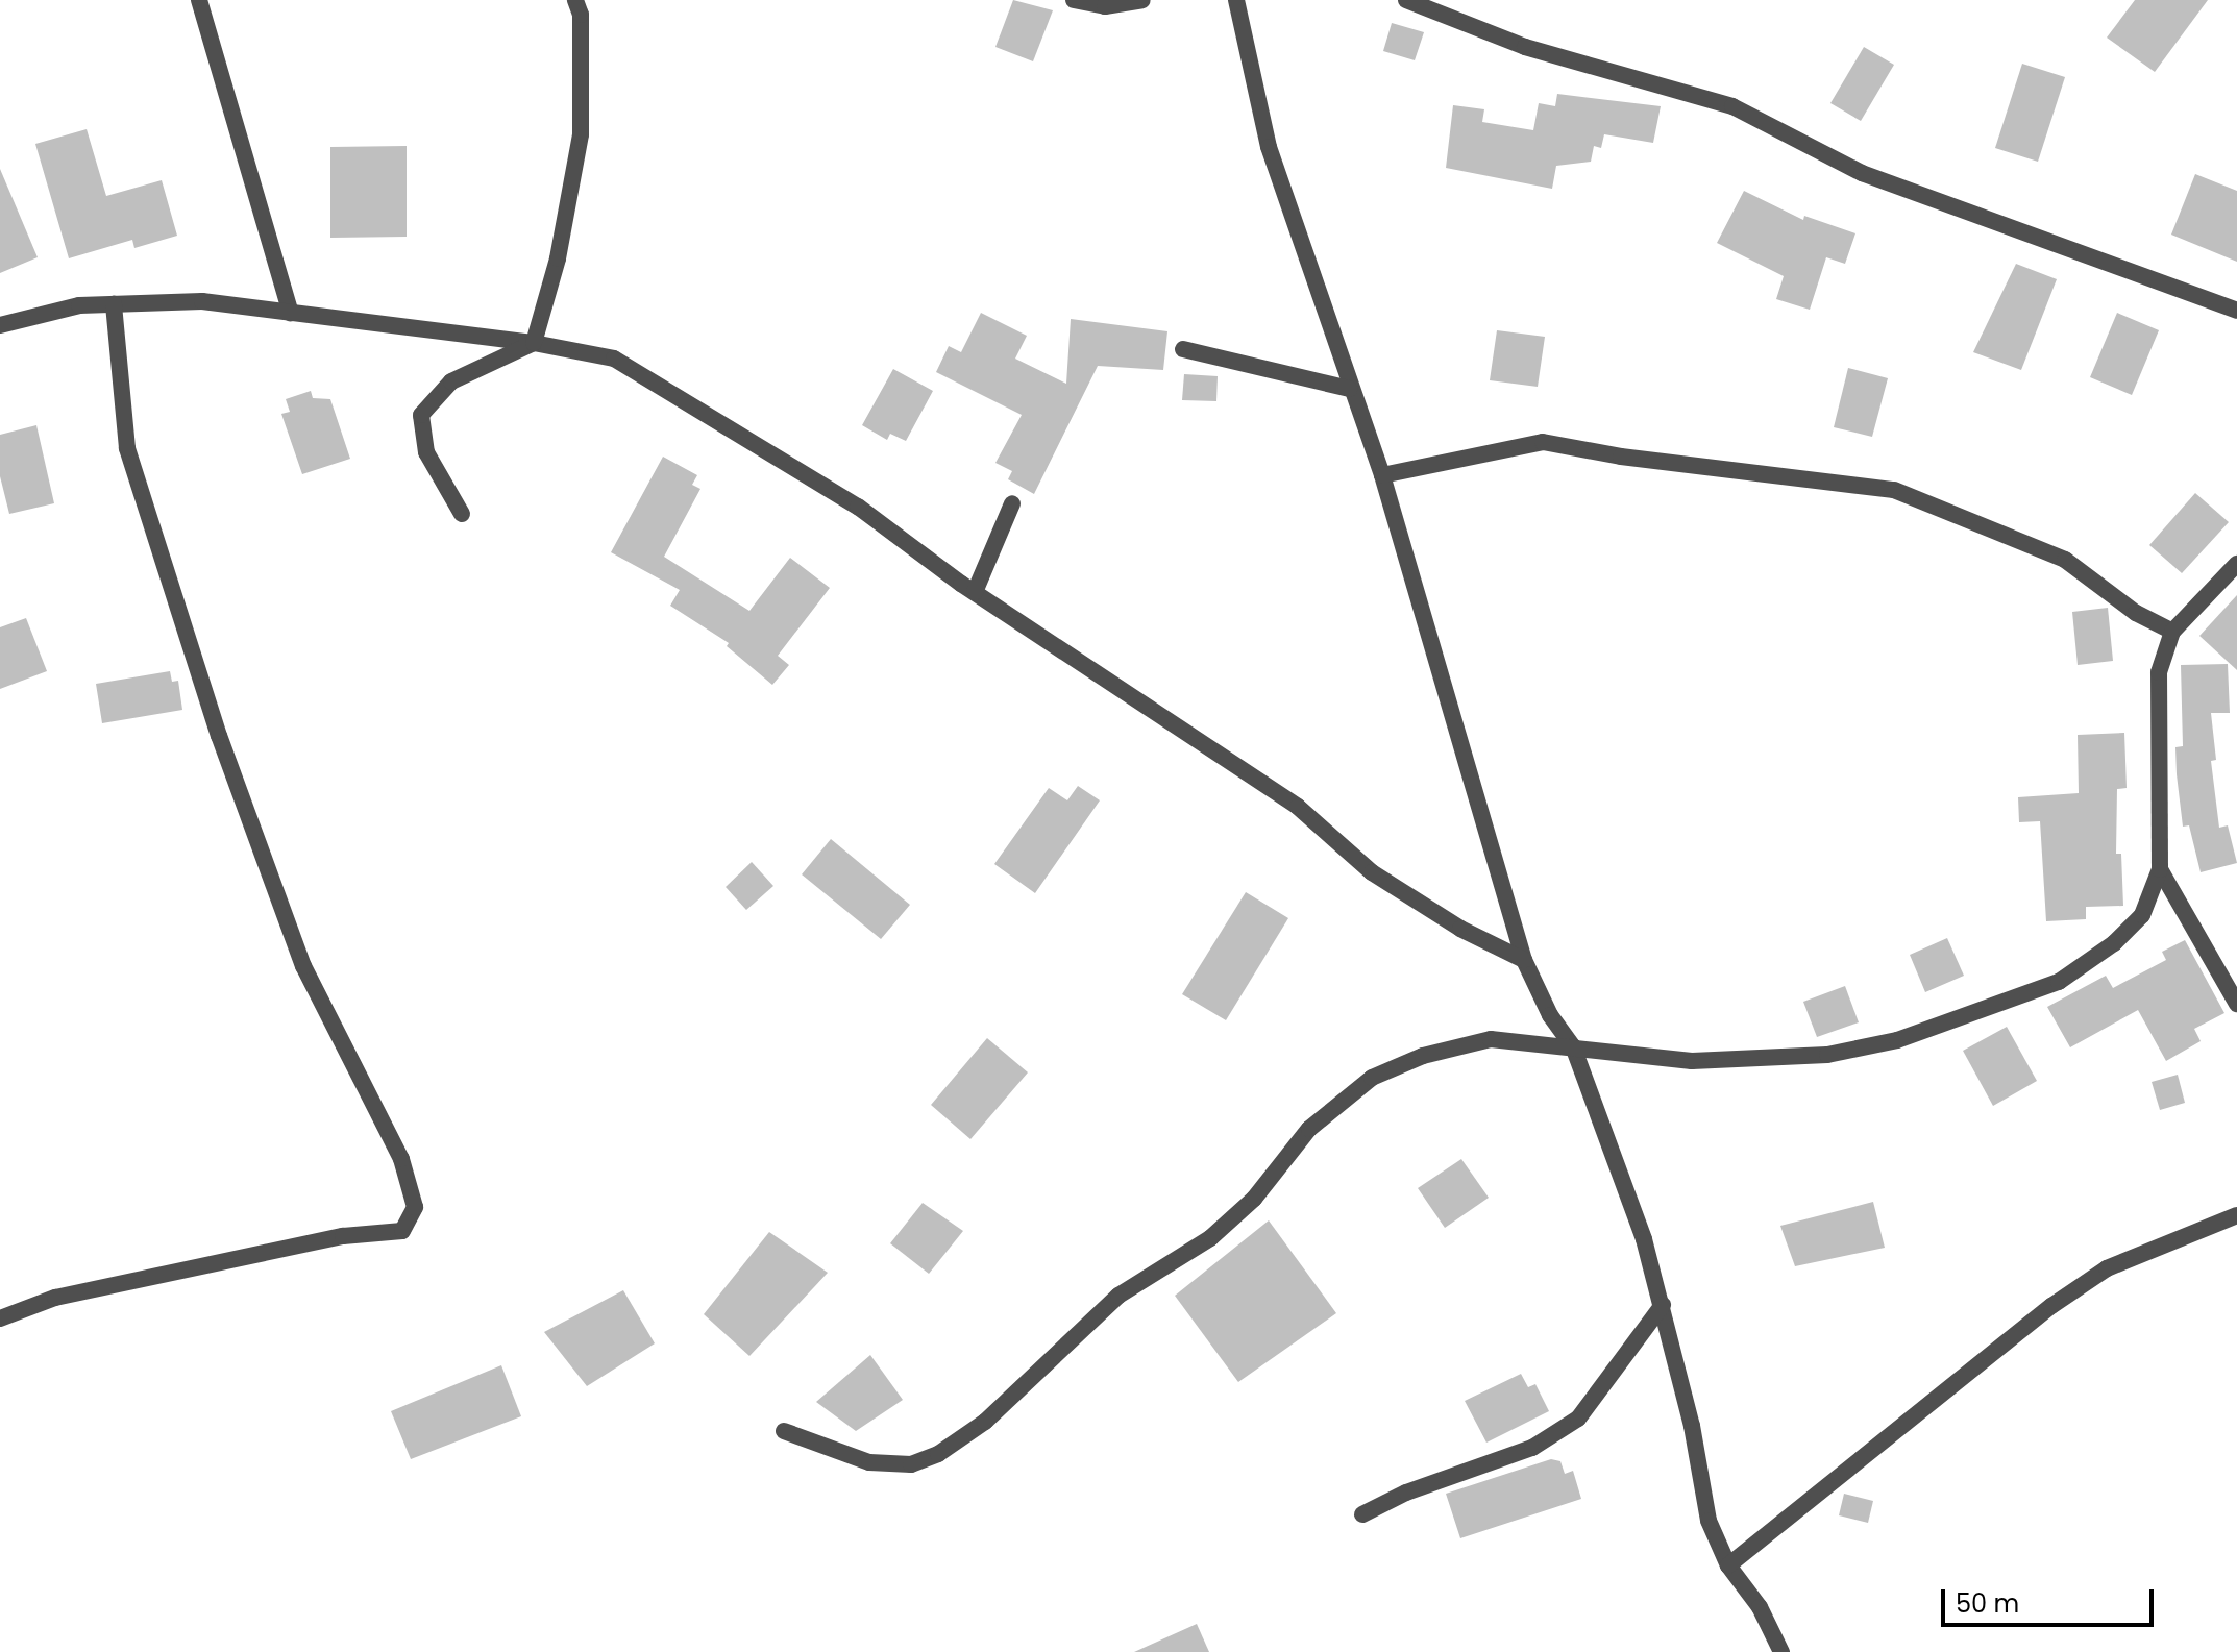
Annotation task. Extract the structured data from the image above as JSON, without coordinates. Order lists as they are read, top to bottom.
{
  "scale_bar": "50 m"
}
